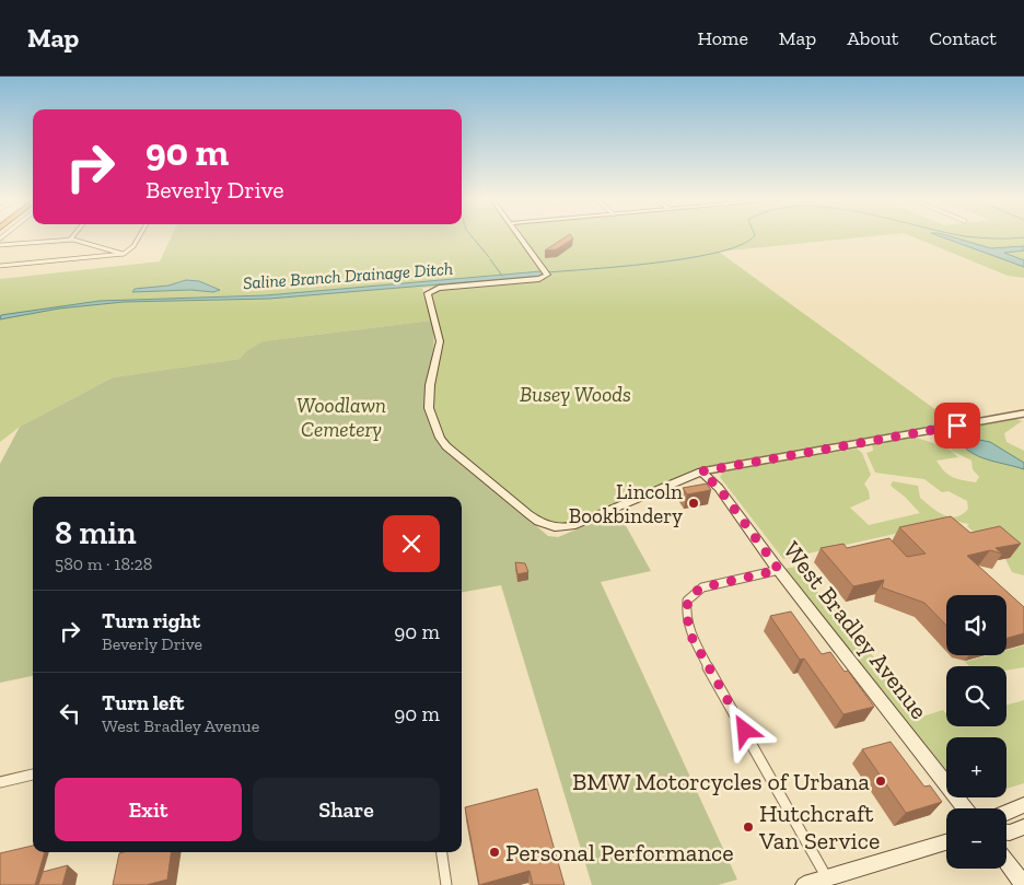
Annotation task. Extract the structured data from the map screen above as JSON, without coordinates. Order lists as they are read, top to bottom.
{
  "streets": {
    "street": ["West Bradley Avenue"]
  },
  "water": ["Saline Branch Drainage Ditch"],
  "parks": ["Busey Woods", "Woodlawn Cemetery"],
  "places": [
    "Lincoln Bookbindery",
    "BMW Motorcycles of Urbana",
    "Hutchcraft Van Service",
    "Personal Performance"
  ],
  "page": {
    "header": "Map",
    "nav": [
      "Home",
      "Map",
      "About",
      "Contact"
    ],
    "turn": ["90 m", "Beverly Drive"],
    "heading": ["8 min", "580 m · 18:28"],
    "list": [
      {
        "name": "Turn right",
        "note": "Beverly Drive",
        "value": "90 m"
      },
      {
        "name": "Turn left",
        "note": "West Bradley Avenue",
        "value": "90 m"
      }
    ],
    "map_buttons": ["+", "−"],
    "buttons": ["Exit", "Share"]
  }
}
